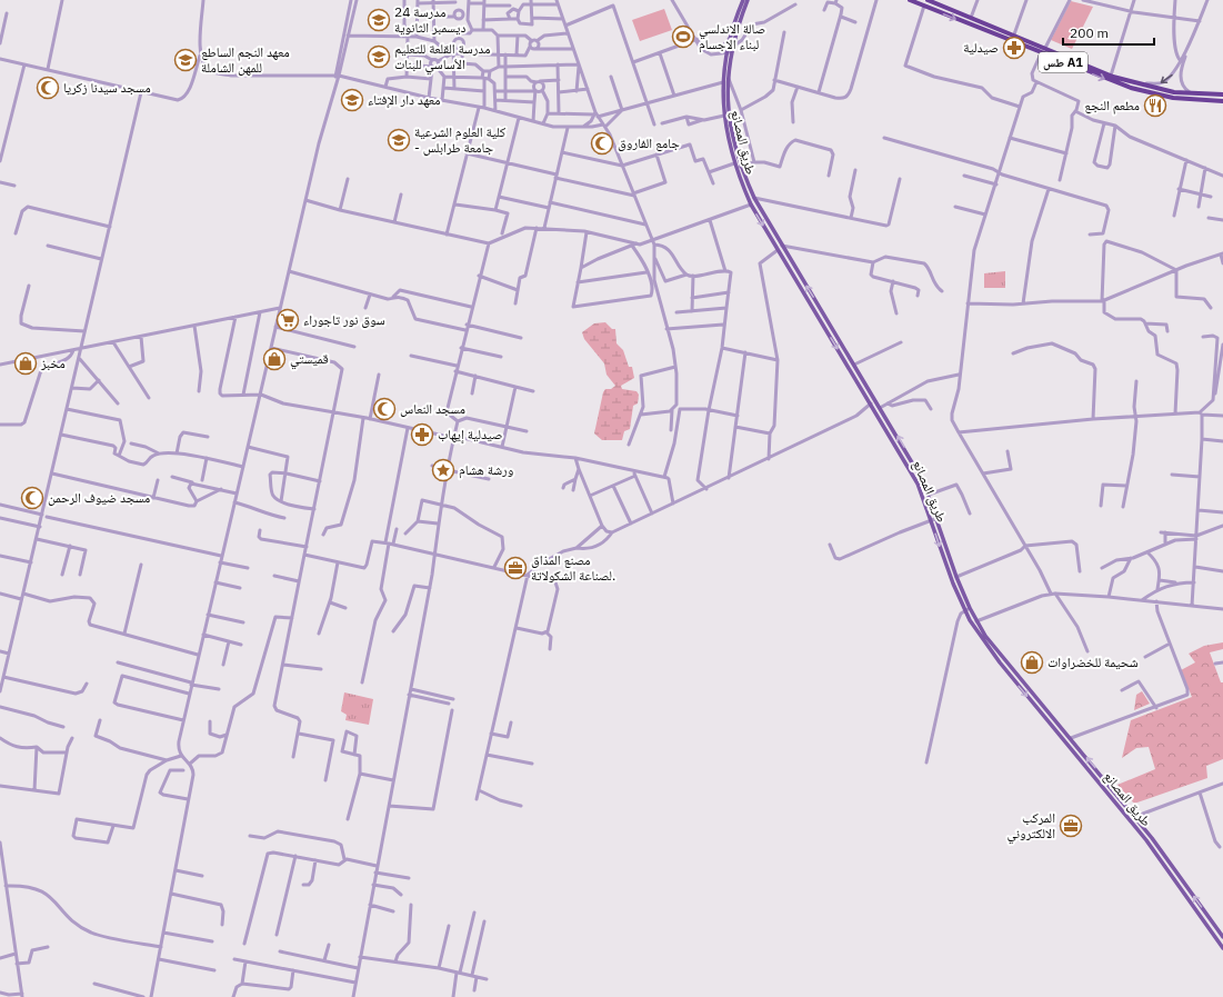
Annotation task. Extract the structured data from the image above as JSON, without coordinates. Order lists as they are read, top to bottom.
{
  "streets": {
    "highway": ["طس A1"],
    "main road": ["طريق المصانع"]
  },
  "places": {
    "school or university": [
      "مدرسة 24 ديسمبر الثانوية",
      "مدرسة القلعة للتعليم الأساسي للبنات",
      "معهد النجم الساطع للمهن الشاملة",
      "معهد دار الإفتاء",
      "كلية العلوم الشرعية - جامعة طرابلس"
    ],
    "sports": ["صالة الاندلسي لبناء الاجسام"],
    "pharmacy": ["صيدلية", "صيدلية إيهاب"],
    "mosque": [
      "مسجد سيدنا زكريا",
      "جامع الفاروق",
      "مسجد النعاس",
      "مسجد ضيوف الرحمن"
    ],
    "restaurant": ["مطعم النجع"],
    "supermarket": ["سوق نور تاجوراء"],
    "shop": ["قميستي", "مخبز", "شحيمة للخضراوات"],
    "place": ["ورشة هشام"],
    "office": ["مصنع المذاق لصناعة الشكولاتة.", "المركب الالكتروني"]
  },
  "scale_bar": "200 m"
}
